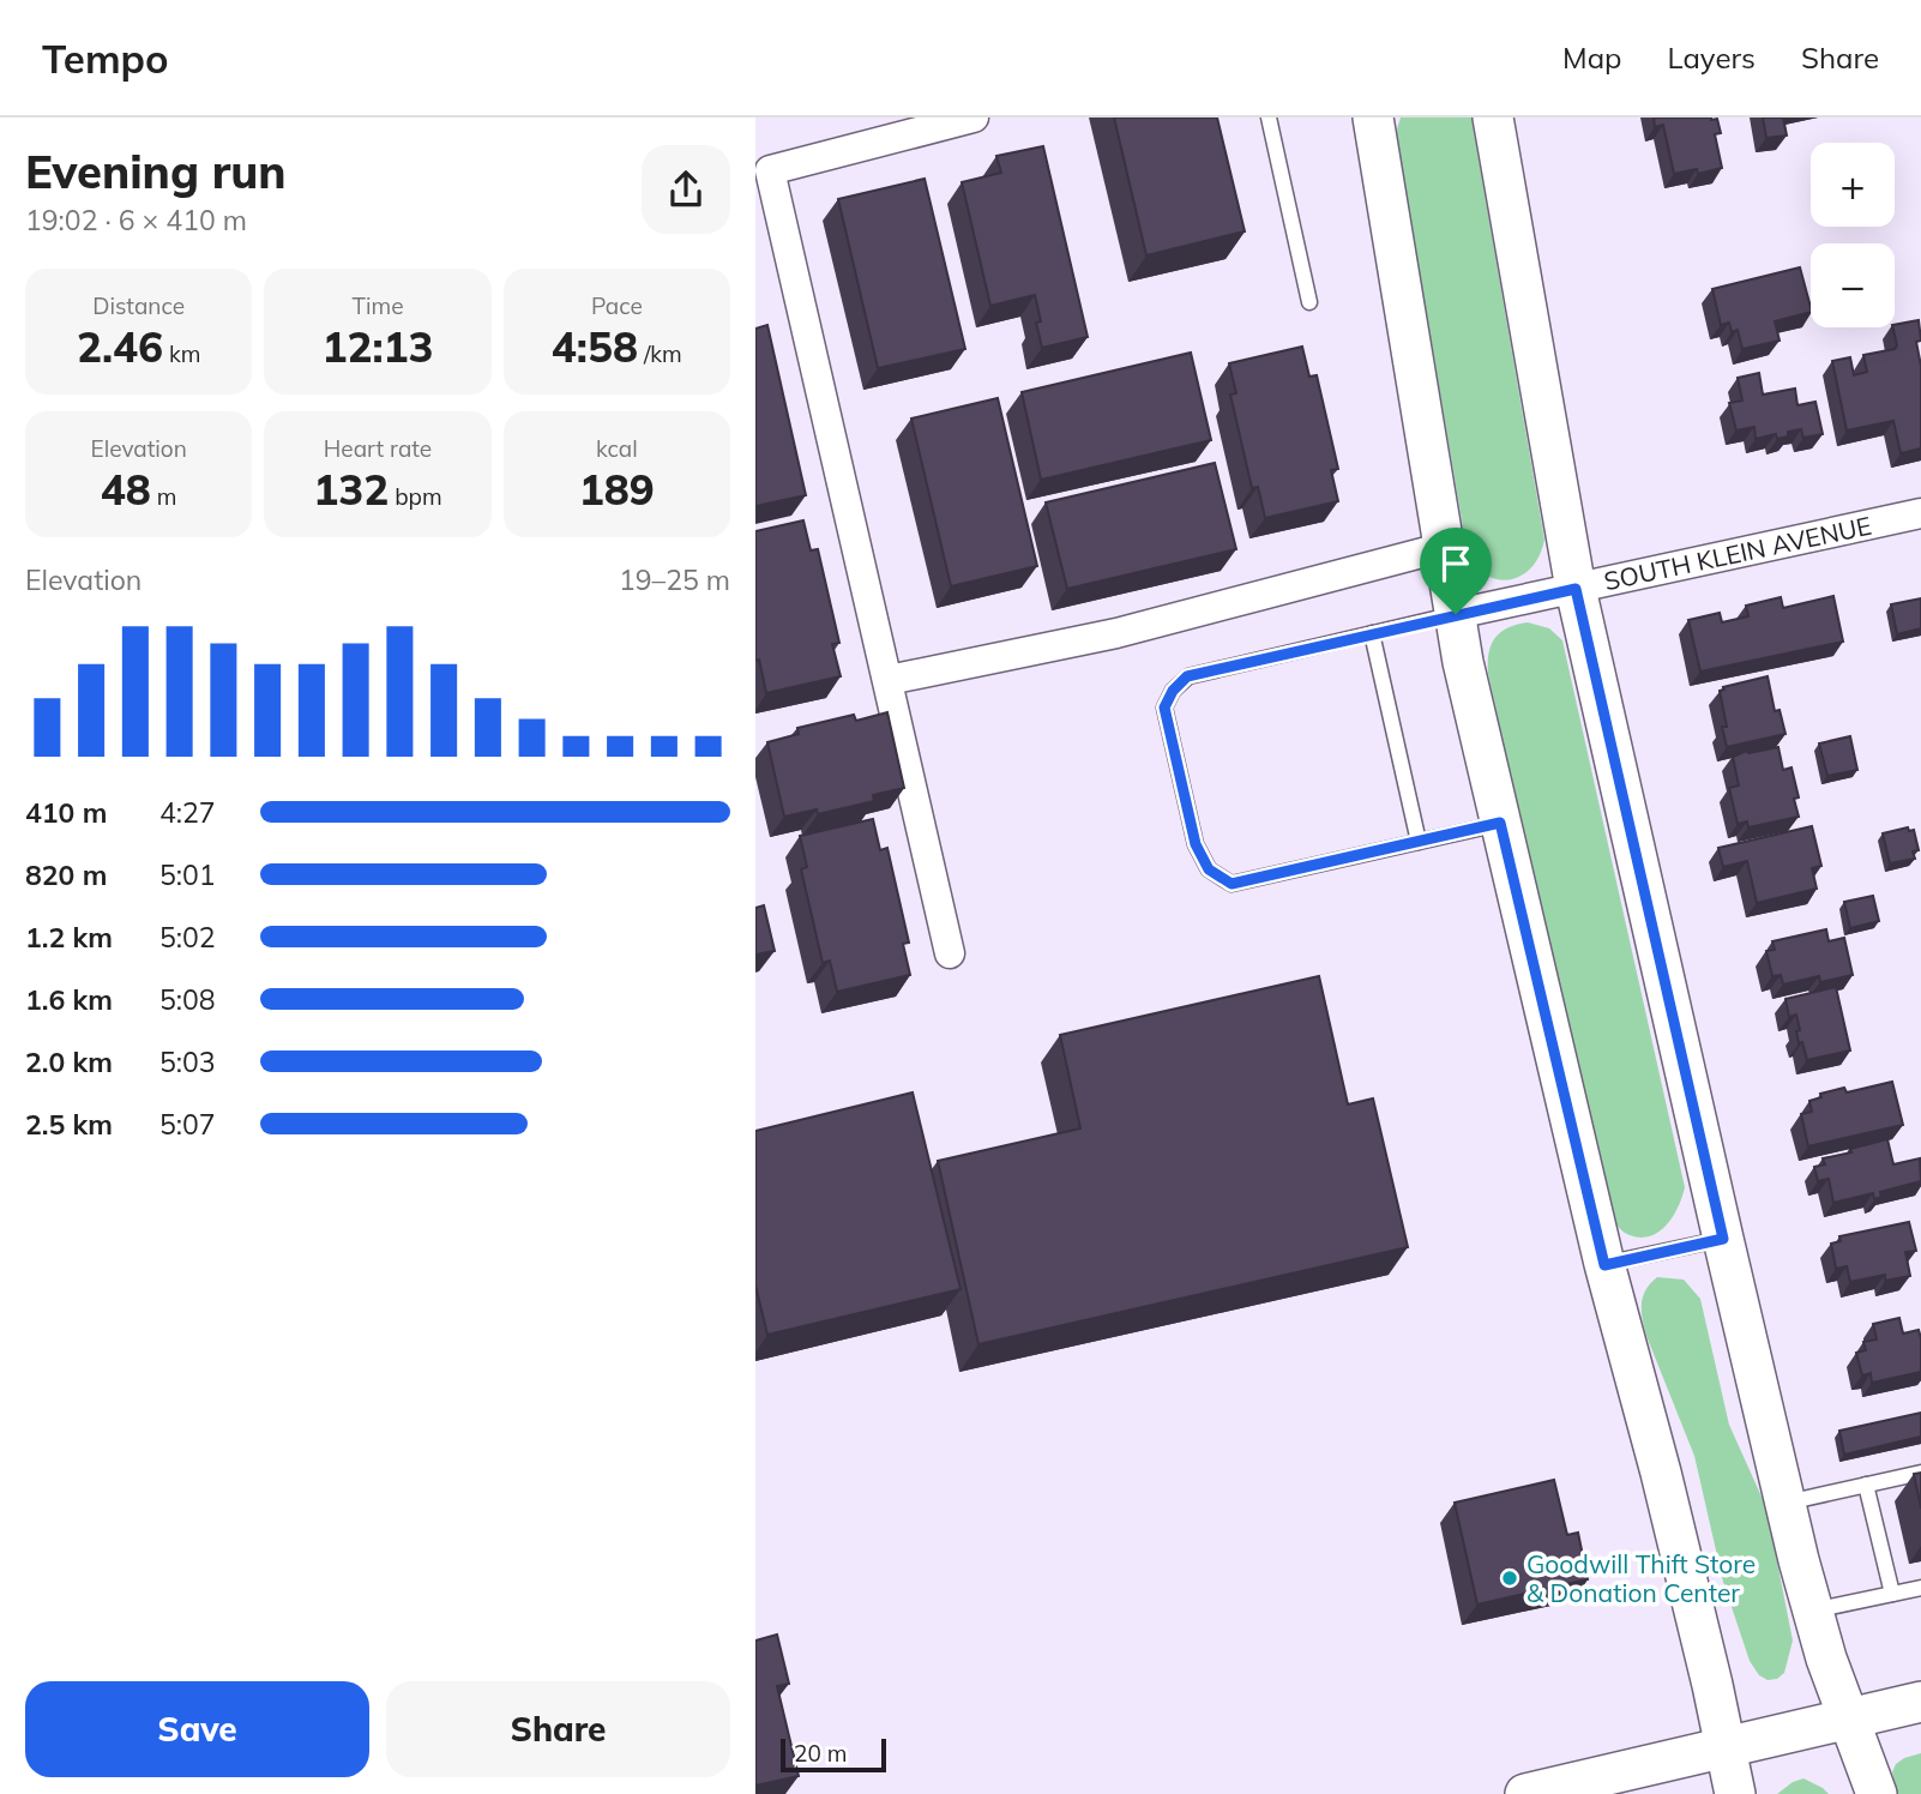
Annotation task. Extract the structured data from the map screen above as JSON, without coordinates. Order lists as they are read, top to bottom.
{
  "streets": {
    "street": ["SOUTH KLEIN AVENUE"]
  },
  "places": ["Goodwill Thift Store & Donation Center"],
  "scale_bar": "20 m",
  "page": {
    "header": "Tempo",
    "nav": ["Map", "Layers", "Share"],
    "heading": ["Evening run", "19:02 · 6 × 410 m"],
    "map_buttons": ["+", "−"],
    "stats": [
      ["Distance", "2.46 km"],
      ["Time", "12:13"],
      ["Pace", "4:58 /km"],
      ["Elevation", "48 m"],
      ["Heart rate", "132 bpm"],
      ["kcal", "189"]
    ],
    "chart": ["Elevation", "19–25 m"],
    "list": [
      {
        "name": "410 m",
        "note": "4:27"
      },
      {
        "name": "820 m",
        "note": "5:01"
      },
      {
        "name": "1.2 km",
        "note": "5:02"
      },
      {
        "name": "1.6 km",
        "note": "5:08"
      },
      {
        "name": "2.0 km",
        "note": "5:03"
      },
      {
        "name": "2.5 km",
        "note": "5:07"
      }
    ],
    "buttons": ["Save", "Share"],
    "scale": "20 m"
  }
}
